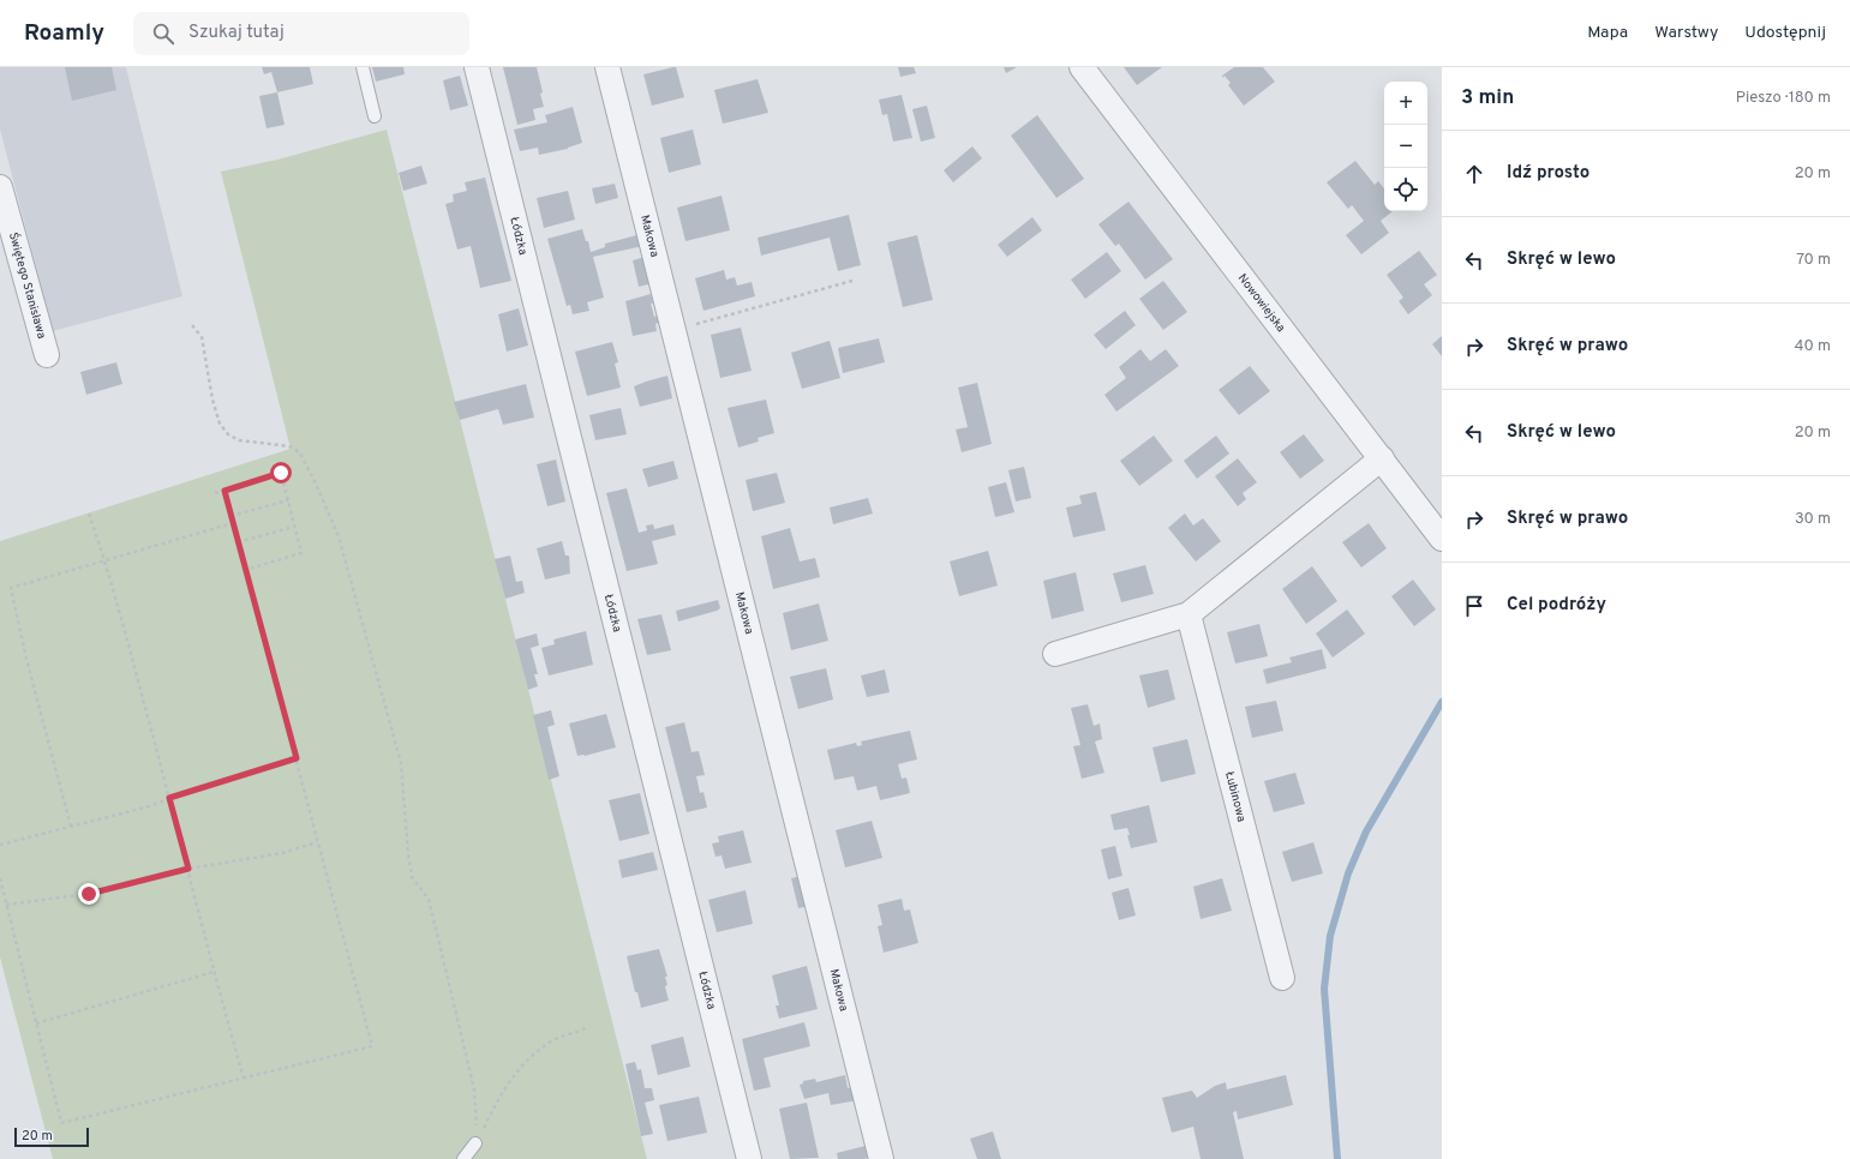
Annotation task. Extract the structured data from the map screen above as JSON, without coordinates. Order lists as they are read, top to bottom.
{
  "streets": {
    "street": [
      "Łódzka",
      "Makowa",
      "Świętego Stanisława",
      "Nowowiejska",
      "Łubinowa"
    ]
  },
  "scale_bar": "20 m",
  "page": {
    "header": "Roamly",
    "search": "Szukaj tutaj",
    "nav": ["Mapa", "Warstwy", "Udostępnij"],
    "heading": ["3 min", "Pieszo · 180 m"],
    "map_buttons": ["+", "−"],
    "list": [
      ["Idź prosto", "20 m"],
      ["Skręć w lewo", "70 m"],
      ["Skręć w prawo", "40 m"],
      ["Skręć w lewo", "20 m"],
      ["Skręć w prawo", "30 m"],
      "Cel podróży"
    ],
    "scale": "20 m"
  }
}
